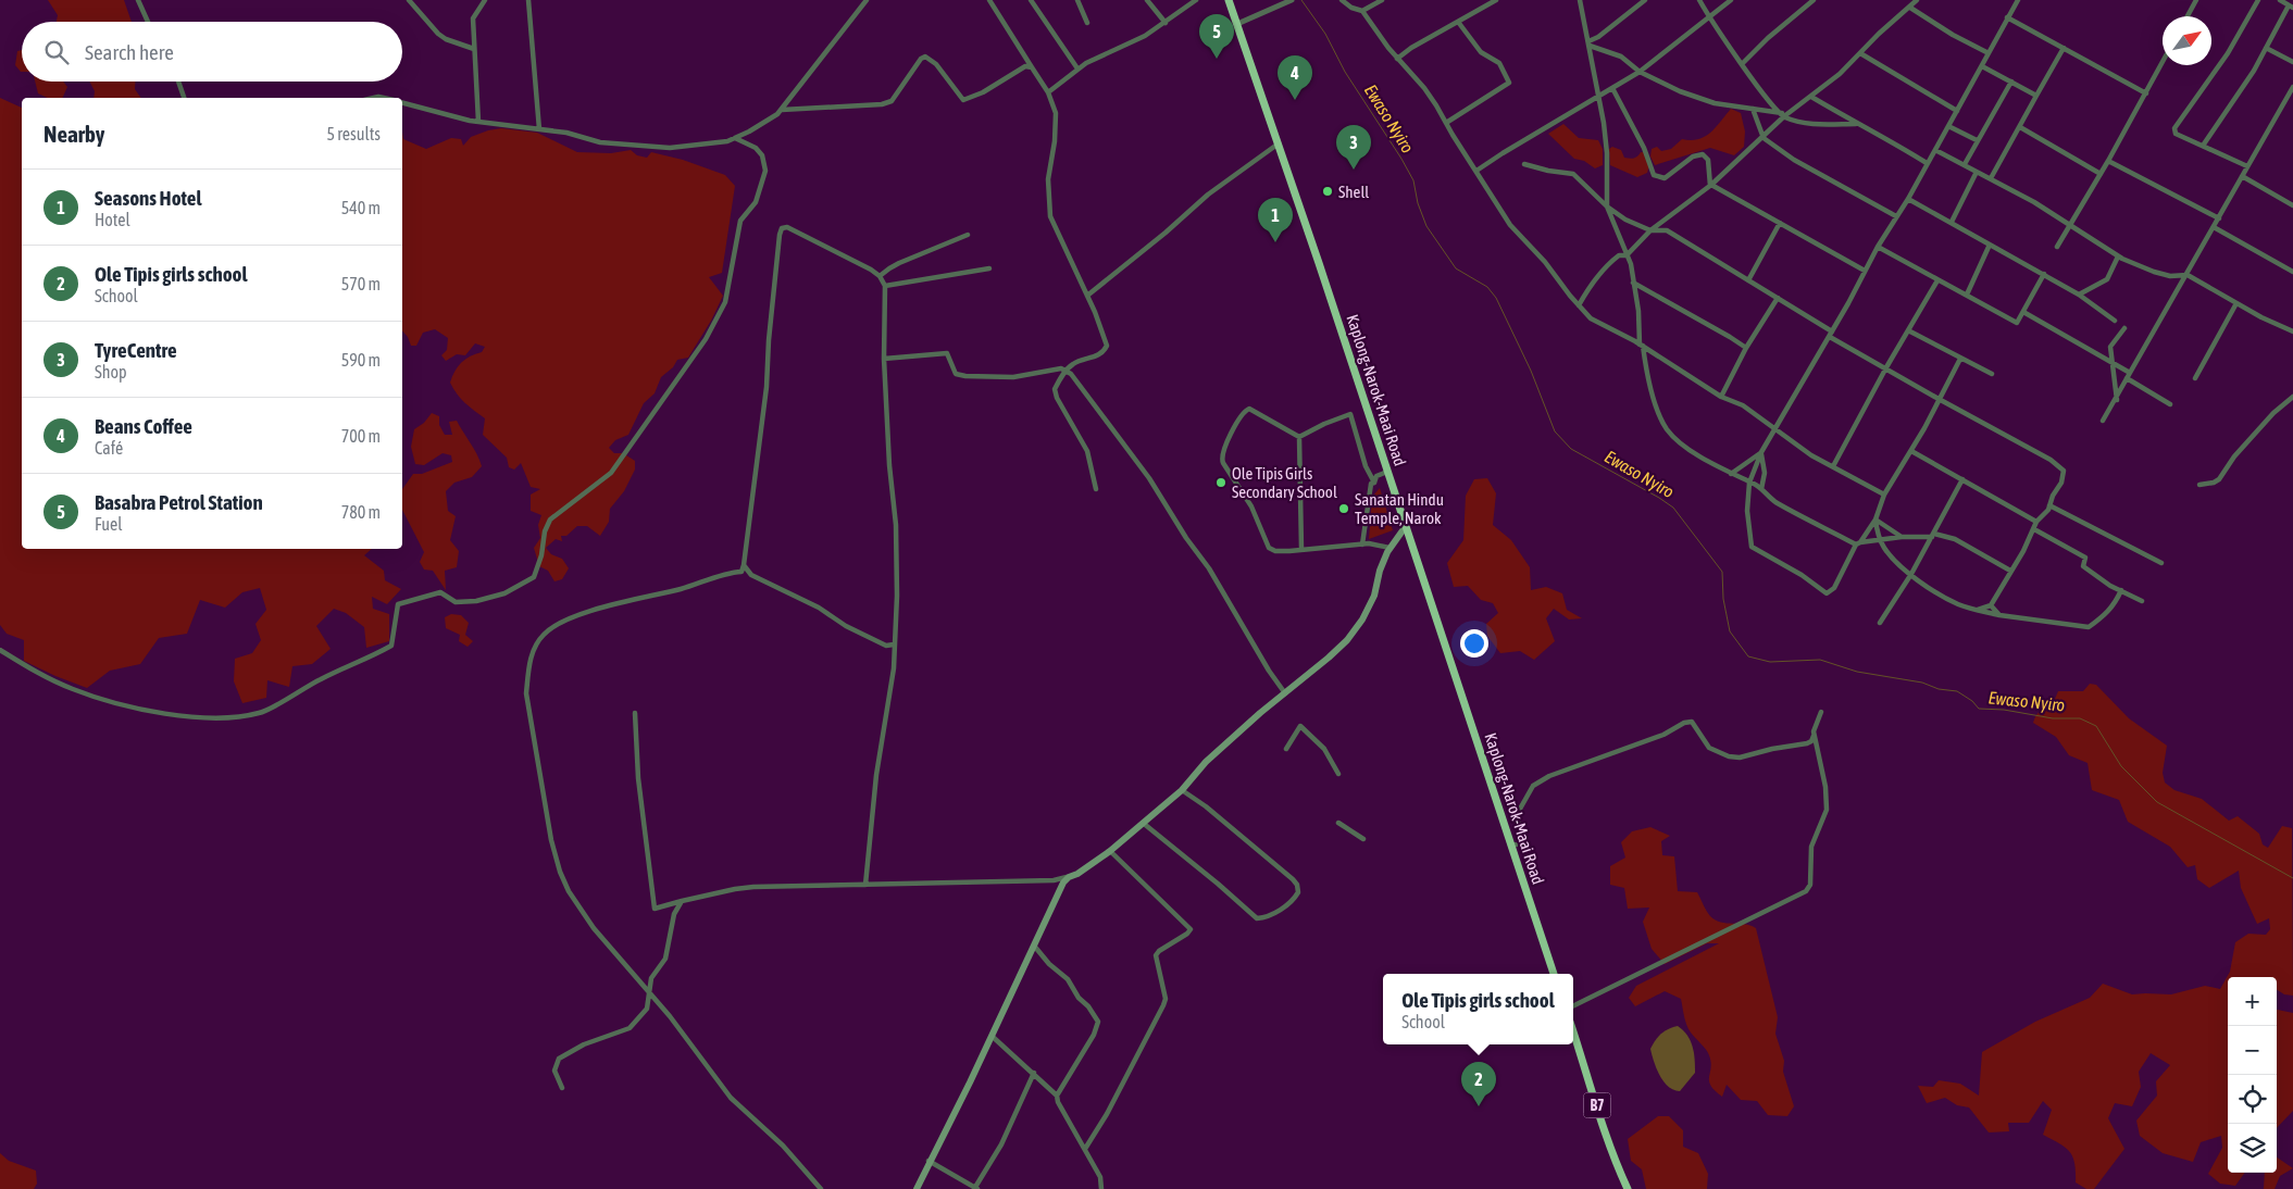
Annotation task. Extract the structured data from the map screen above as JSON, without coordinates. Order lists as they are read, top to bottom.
{
  "streets": {
    "highway": ["Kaplong-Narok-Maai Road", "B7"]
  },
  "water": ["Ewaso Nyiro"],
  "places": ["Shell", "Ole Tipis Girls Secondary School", "Sanatan Hindu Temple, Narok"],
  "north": "top right",
  "page": {
    "pins": [
      "5",
      "4",
      "3",
      "1",
      "2"
    ],
    "search": "Search here",
    "heading": ["Nearby", "5 results"],
    "list": [
      {
        "mark": "1",
        "name": "Seasons Hotel",
        "note": "Hotel",
        "value": "540 m"
      },
      {
        "mark": "2",
        "name": "Ole Tipis girls school",
        "note": "School",
        "value": "570 m"
      },
      {
        "mark": "3",
        "name": "TyreCentre",
        "note": "Shop",
        "value": "590 m"
      },
      {
        "mark": "4",
        "name": "Beans Coffee",
        "note": "Café",
        "value": "700 m"
      },
      {
        "mark": "5",
        "name": "Basabra Petrol Station",
        "note": "Fuel",
        "value": "780 m"
      }
    ],
    "popup": ["Ole Tipis girls school", "School"],
    "map_buttons": ["+", "−"]
  }
}
